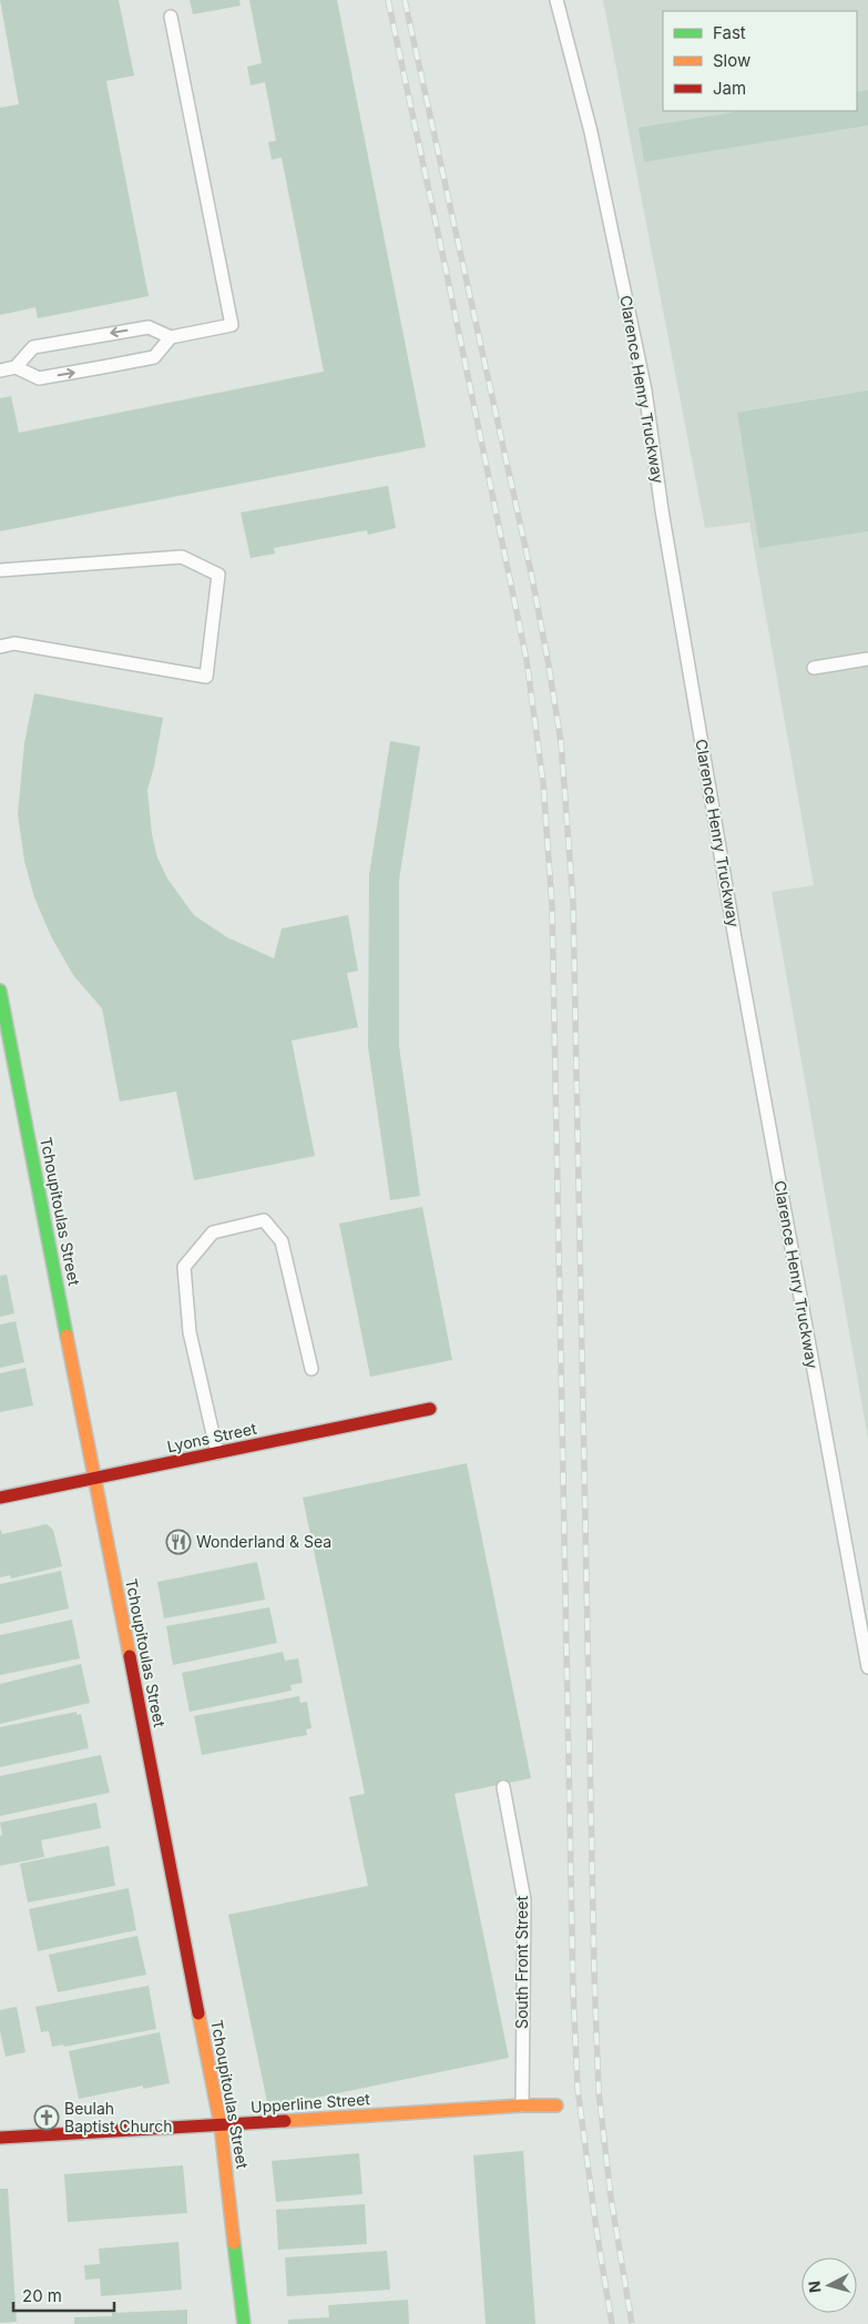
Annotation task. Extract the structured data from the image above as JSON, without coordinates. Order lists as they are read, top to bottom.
{
  "streets": {
    "street": ["Tchoupitoulas Street", "Lyons Street", "Upperline Street"],
    "lane": ["Clarence Henry Truckway", "South Front Street"]
  },
  "crossings": [
    ["Tchoupitoulas Street", "Lyons Street"],
    ["Tchoupitoulas Street", "Upperline Street"],
    ["South Front Street", "Upperline Street"]
  ],
  "places": {
    "restaurant": ["Wonderland & Sea"],
    "church": ["Beulah Baptist Church"]
  },
  "legend": ["Fast", "Slow", "Jam"],
  "scale_bar": "20 m",
  "north": "left"
}
